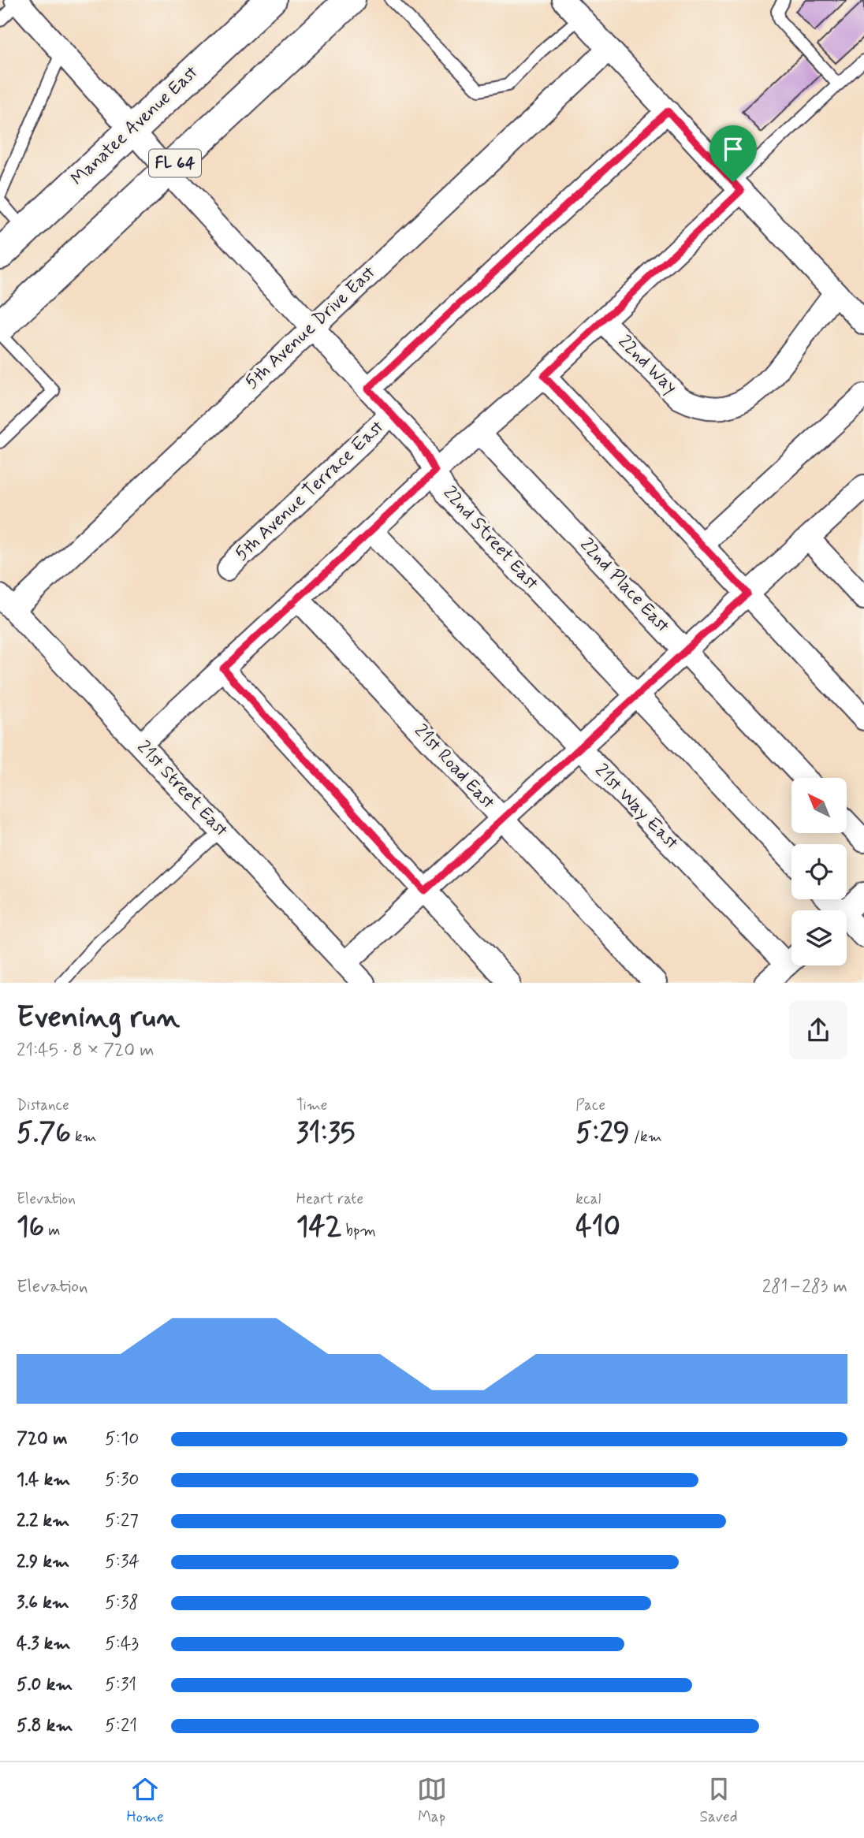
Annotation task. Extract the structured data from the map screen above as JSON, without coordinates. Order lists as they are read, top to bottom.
{
  "streets": {
    "main road": ["Manatee Avenue East", "FL 64"],
    "street": [
      "5th Avenue Drive East",
      "22nd Way",
      "5th Avenue Terrace East",
      "22nd Street East",
      "22nd Place East",
      "21st Road East",
      "21st Street East",
      "21st Way East"
    ]
  },
  "crossings": [
    ["Manatee Avenue East", "22nd Street East"],
    ["FL 64", "22nd Street East"],
    ["5th Avenue Drive East", "22nd Street East"],
    ["5th Avenue Drive East", "21st Street East"],
    ["5th Avenue Terrace East", "22nd Street East"]
  ],
  "north": "top left",
  "page": {
    "heading": ["Evening run", "21:45 · 8 × 720 m"],
    "stats": [
      ["Distance", "5.76 km"],
      ["Time", "31:35"],
      ["Pace", "5:29 /km"],
      ["Elevation", "16 m"],
      ["Heart rate", "142 bpm"],
      ["kcal", "410"]
    ],
    "chart": ["Elevation", "281–283 m"],
    "list": [
      {
        "name": "720 m",
        "note": "5:10"
      },
      {
        "name": "1.4 km",
        "note": "5:30"
      },
      {
        "name": "2.2 km",
        "note": "5:27"
      },
      {
        "name": "2.9 km",
        "note": "5:34"
      },
      {
        "name": "3.6 km",
        "note": "5:38"
      },
      {
        "name": "4.3 km",
        "note": "5:43"
      },
      {
        "name": "5.0 km",
        "note": "5:31"
      },
      {
        "name": "5.8 km",
        "note": "5:21"
      }
    ],
    "tabs": ["Home", "Map", "Saved"]
  }
}
